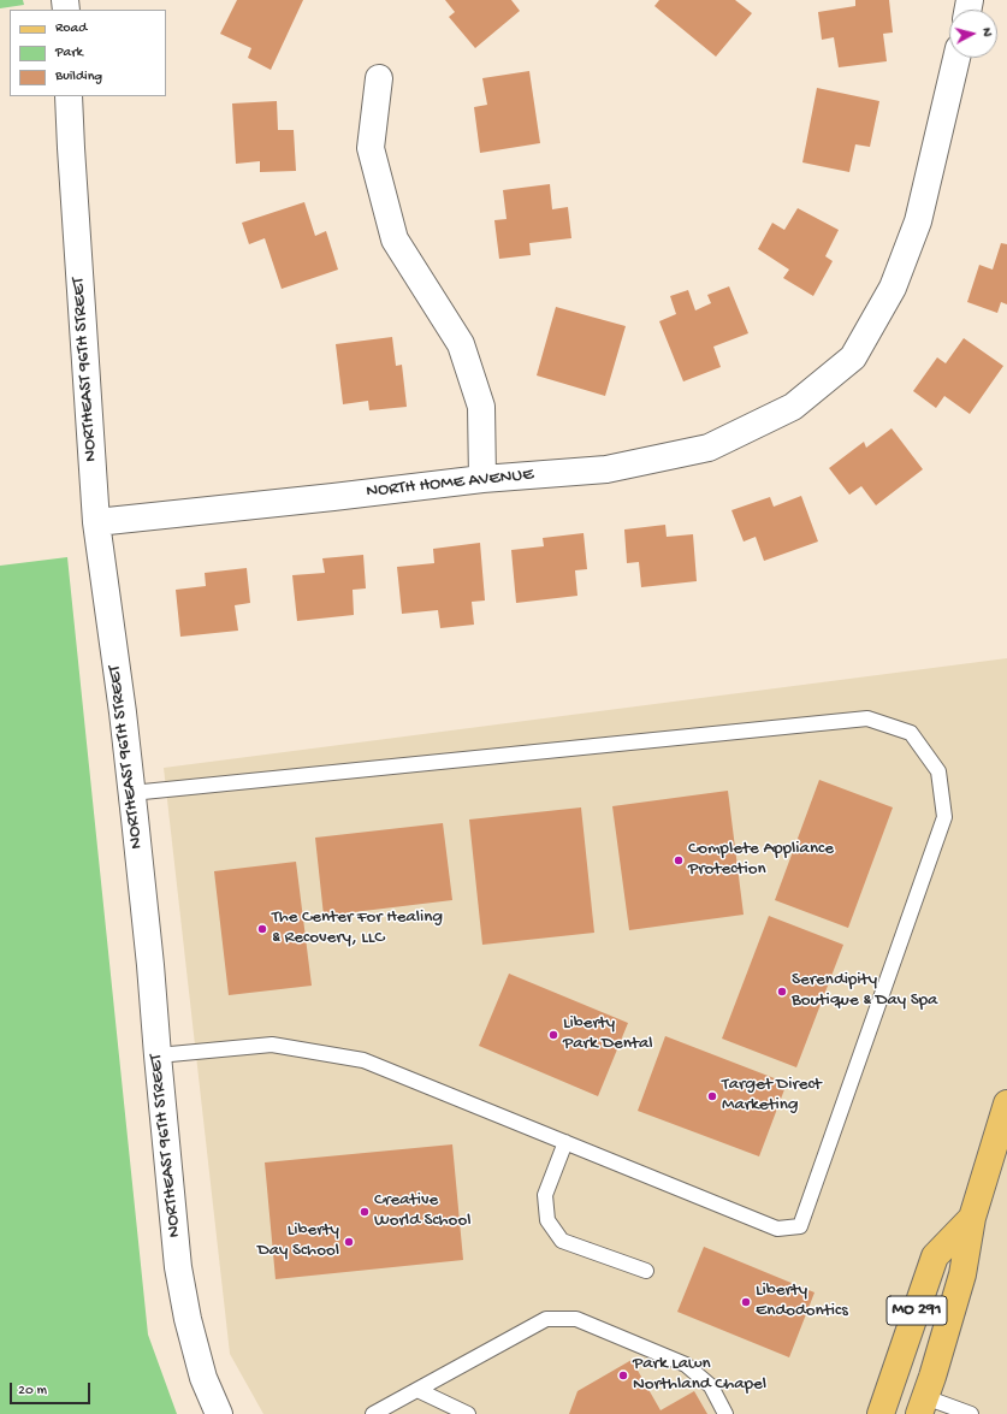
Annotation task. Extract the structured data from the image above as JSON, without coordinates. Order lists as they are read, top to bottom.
{
  "streets": {
    "main road": ["MO 291"],
    "street": ["NORTHEAST 96TH STREET", "NORTH HOME AVENUE"]
  },
  "crossings": [
    ["NORTHEAST 96TH STREET", "NORTH HOME AVENUE"]
  ],
  "places": [
    "Complete Appliance Protection",
    "The Center For Healing & Recovery, LLC",
    "Serendipity Boutique & Day Spa",
    "Liberty Park Dental",
    "Target Direct Marketing",
    "Creative World School",
    "Liberty Day School",
    "Liberty Endodontics",
    "Park Lawn Northland Chapel"
  ],
  "legend": ["Road", "Park", "Building"],
  "scale_bar": "20 m",
  "north": "right"
}
